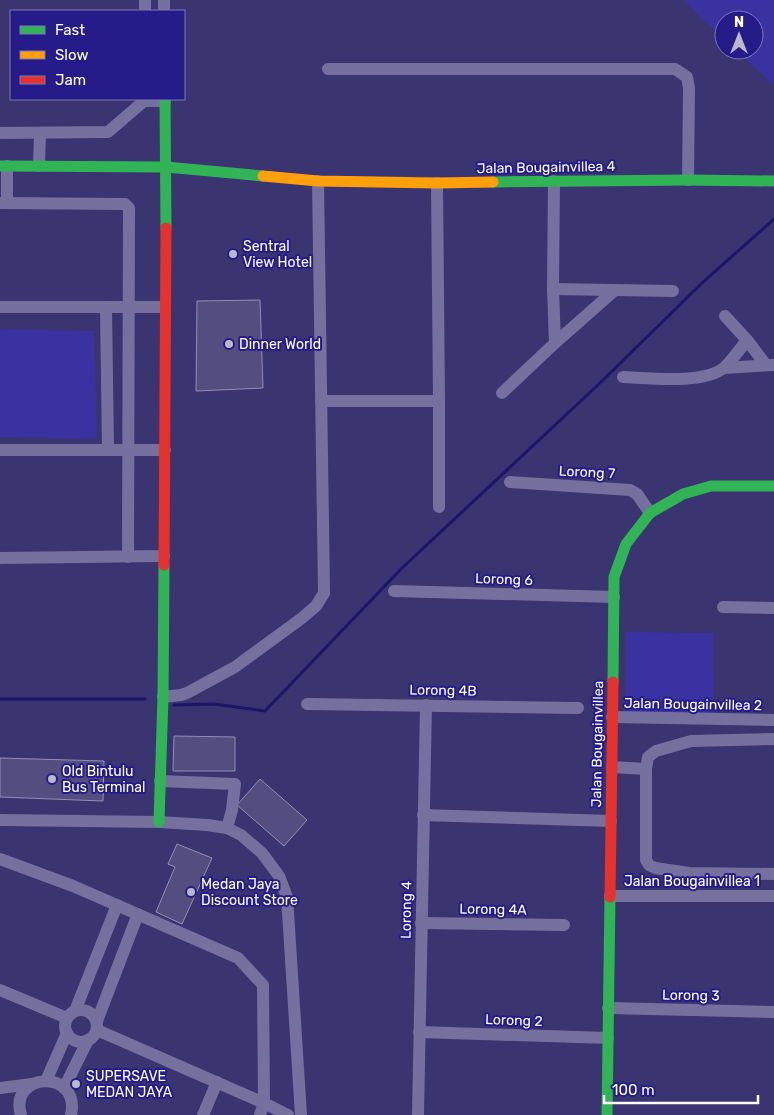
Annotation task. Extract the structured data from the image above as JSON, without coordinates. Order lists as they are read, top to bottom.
{
  "streets": {
    "street": [
      "Jalan Bougainvillea 4",
      "Lorong 7",
      "Lorong 6",
      "Lorong 4B",
      "Jalan Bougainvillea 2",
      "Jalan Bougainvillea",
      "Jalan Bougainvillea 1",
      "Lorong 4A",
      "Lorong 4",
      "Lorong 3",
      "Lorong 2"
    ]
  },
  "crossings": [
    ["Lorong 7", "Jalan Bougainvillea"],
    ["Lorong 6", "Jalan Bougainvillea"],
    ["Lorong 4B", "Lorong 4"],
    ["Jalan Bougainvillea 2", "Jalan Bougainvillea"],
    ["Jalan Bougainvillea", "Jalan Bougainvillea 1"],
    ["Jalan Bougainvillea", "Lorong 3"],
    ["Jalan Bougainvillea", "Lorong 2"],
    ["Lorong 4A", "Lorong 4"],
    ["Lorong 4", "Lorong 2"]
  ],
  "places": [
    "Sentral View Hotel",
    "Dinner World",
    "Old Bintulu Bus Terminal",
    "Medan Jaya Discount Store",
    "SUPERSAVE MEDAN JAYA"
  ],
  "legend": ["Fast", "Slow", "Jam"],
  "scale_bar": "100 m",
  "north": "top"
}
